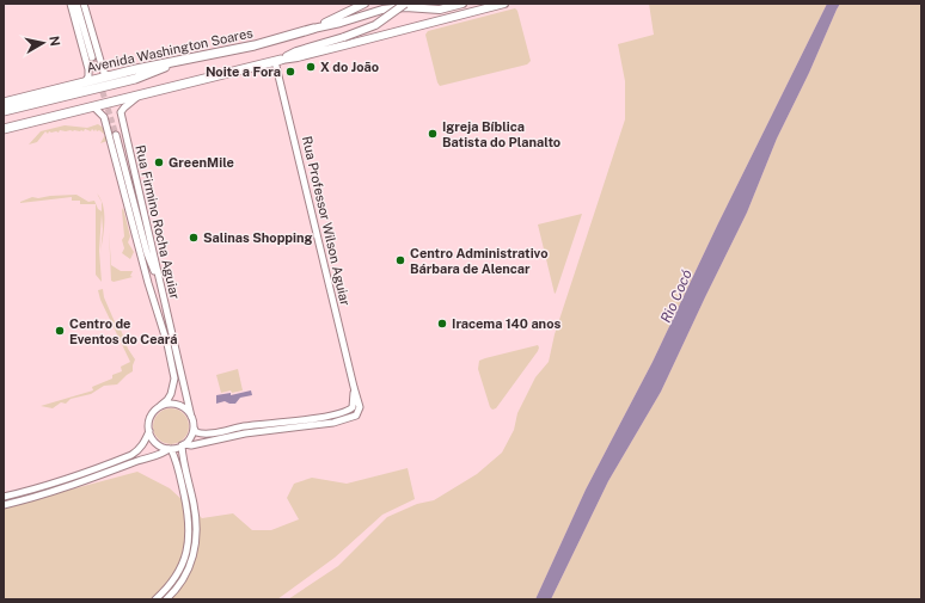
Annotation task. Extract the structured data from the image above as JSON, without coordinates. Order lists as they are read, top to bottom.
{
  "streets": {
    "highway": ["Avenida Washington Soares"],
    "street": ["Rua Professor Wilson Aguiar", "Rua Firmino Rocha Aguiar"]
  },
  "water": ["Rio Cocó"],
  "places": [
    "X do João",
    "Noite a Fora",
    "Igreja Bíblica Batista do Planalto",
    "GreenMile",
    "Salinas Shopping",
    "Centro Administrativo Bárbara de Alencar",
    "Iracema 140 anos",
    "Centro de Eventos do Ceará"
  ],
  "north": "right"
}
